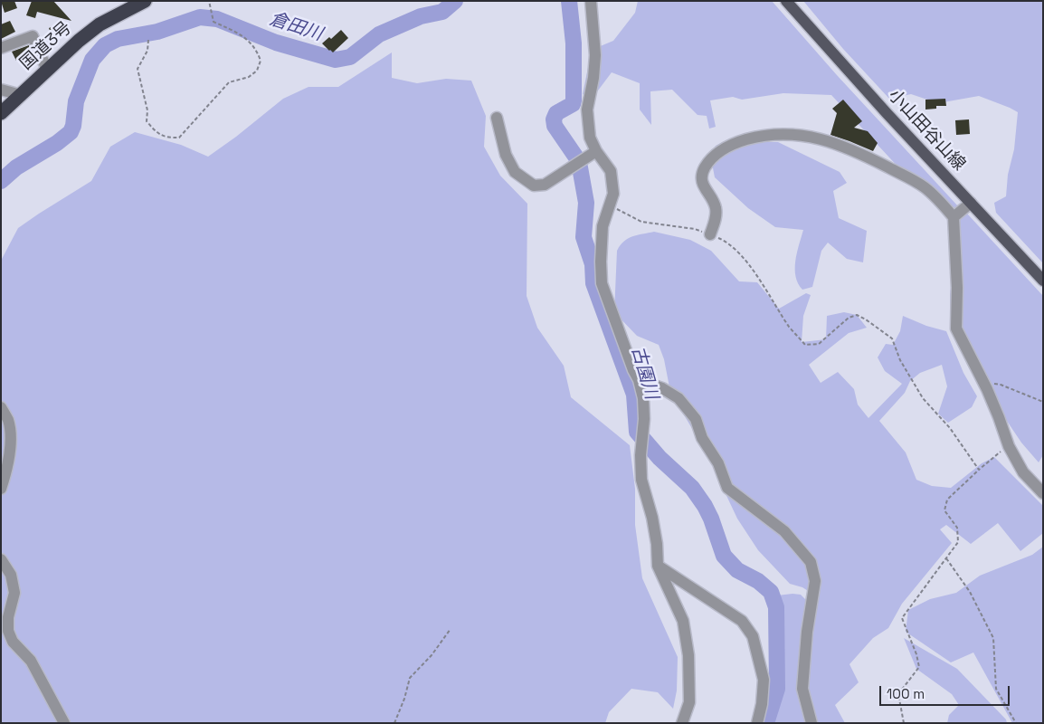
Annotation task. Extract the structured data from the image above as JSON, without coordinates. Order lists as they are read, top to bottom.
{
  "streets": {
    "highway": ["国道3号"],
    "main road": ["小山田谷山線"]
  },
  "water": ["倉田川", "古園川"],
  "scale_bar": "100 m"
}
